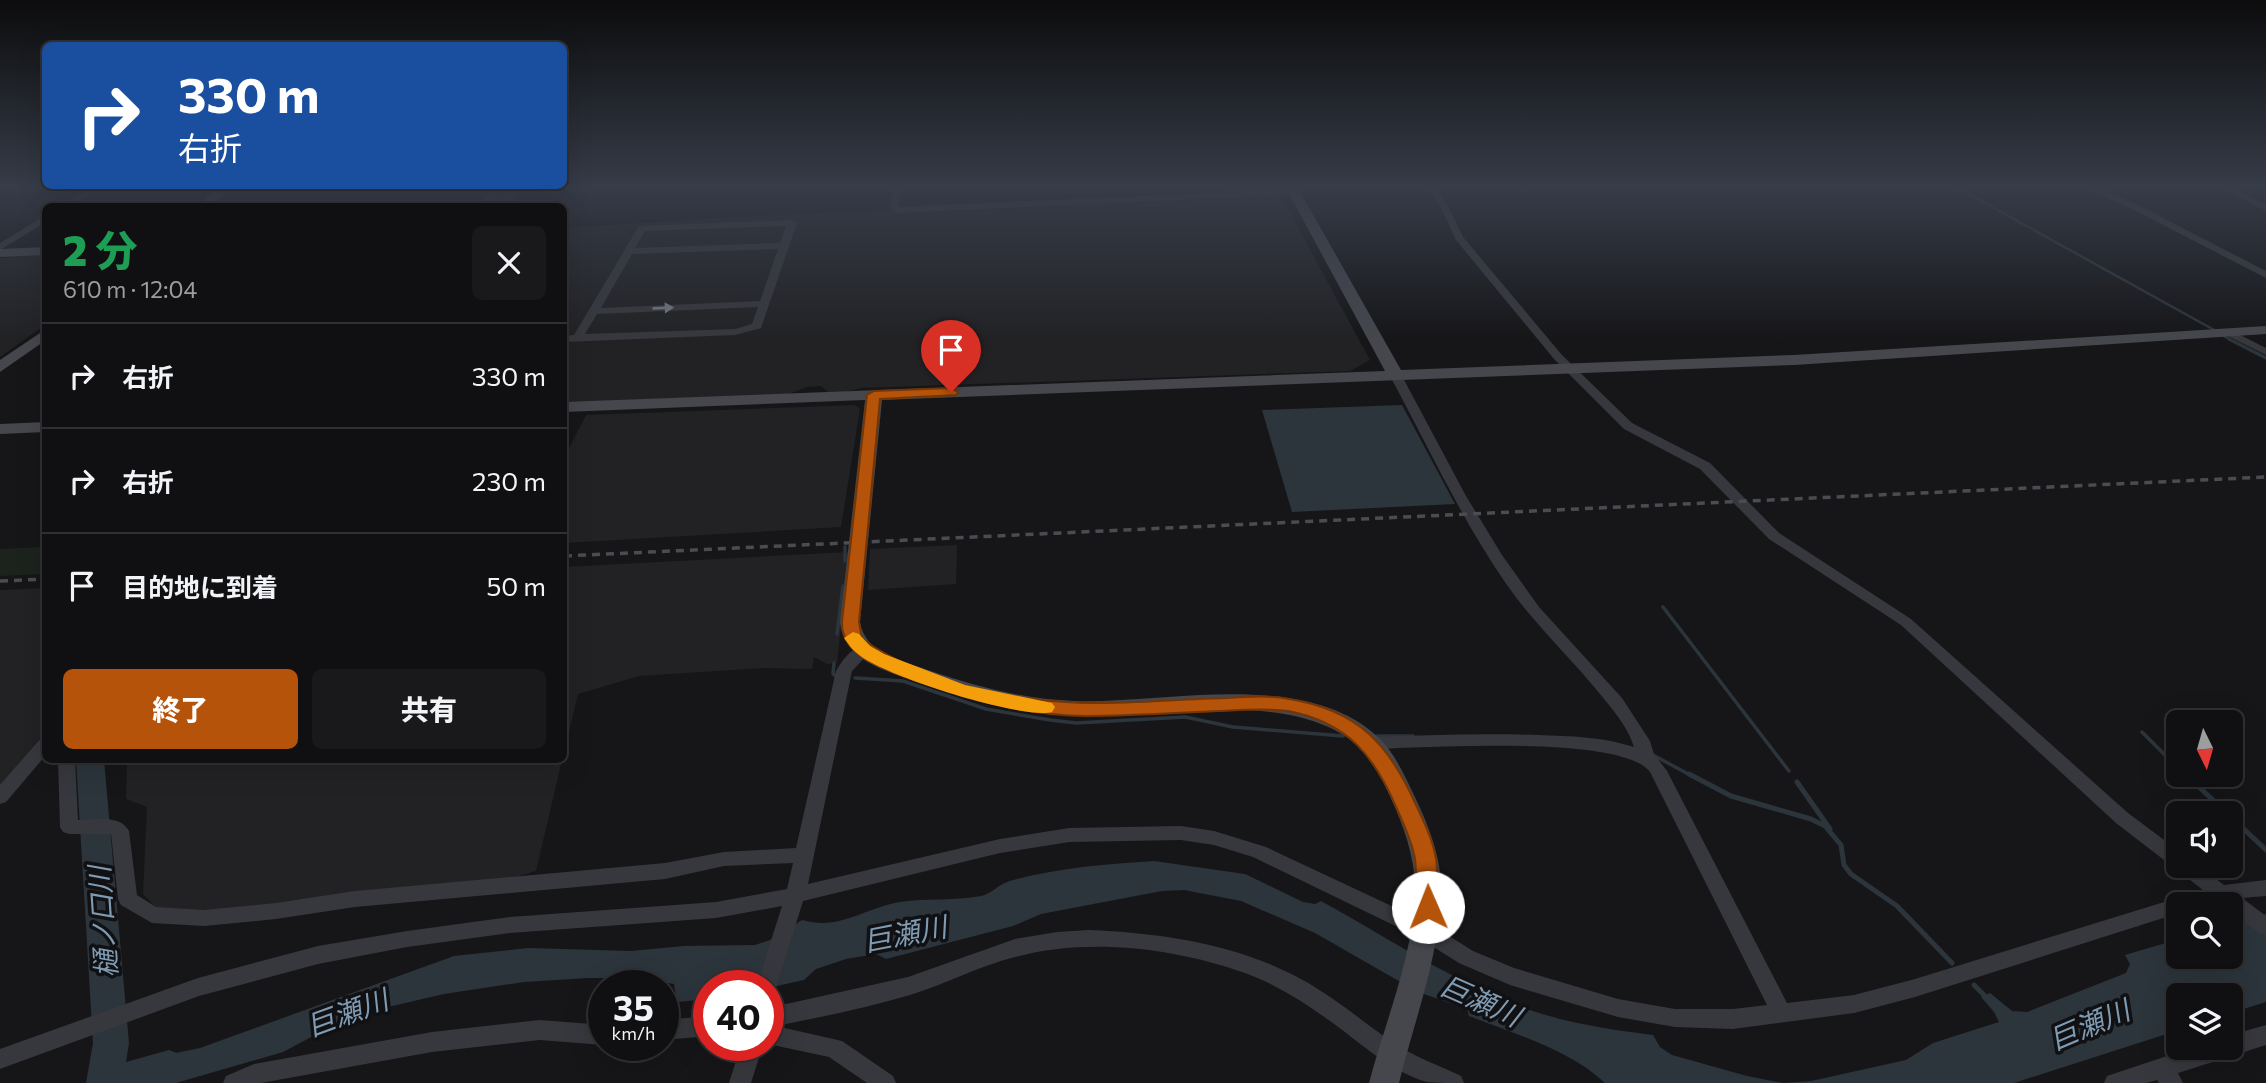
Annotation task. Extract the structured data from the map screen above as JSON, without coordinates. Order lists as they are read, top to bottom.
{
  "water": ["樋ノ口川", "巨瀬川"],
  "north": "bottom",
  "page": {
    "turn": ["330 m", "右折"],
    "heading": ["2 分", "610 m · 12:04"],
    "list": [
      {
        "name": "右折",
        "value": "330 m"
      },
      {
        "name": "右折",
        "value": "230 m"
      },
      {
        "name": "目的地に到着",
        "value": "50 m"
      }
    ],
    "buttons": ["終了", "共有"],
    "speed": "35 km/h",
    "limit": "40"
  }
}
